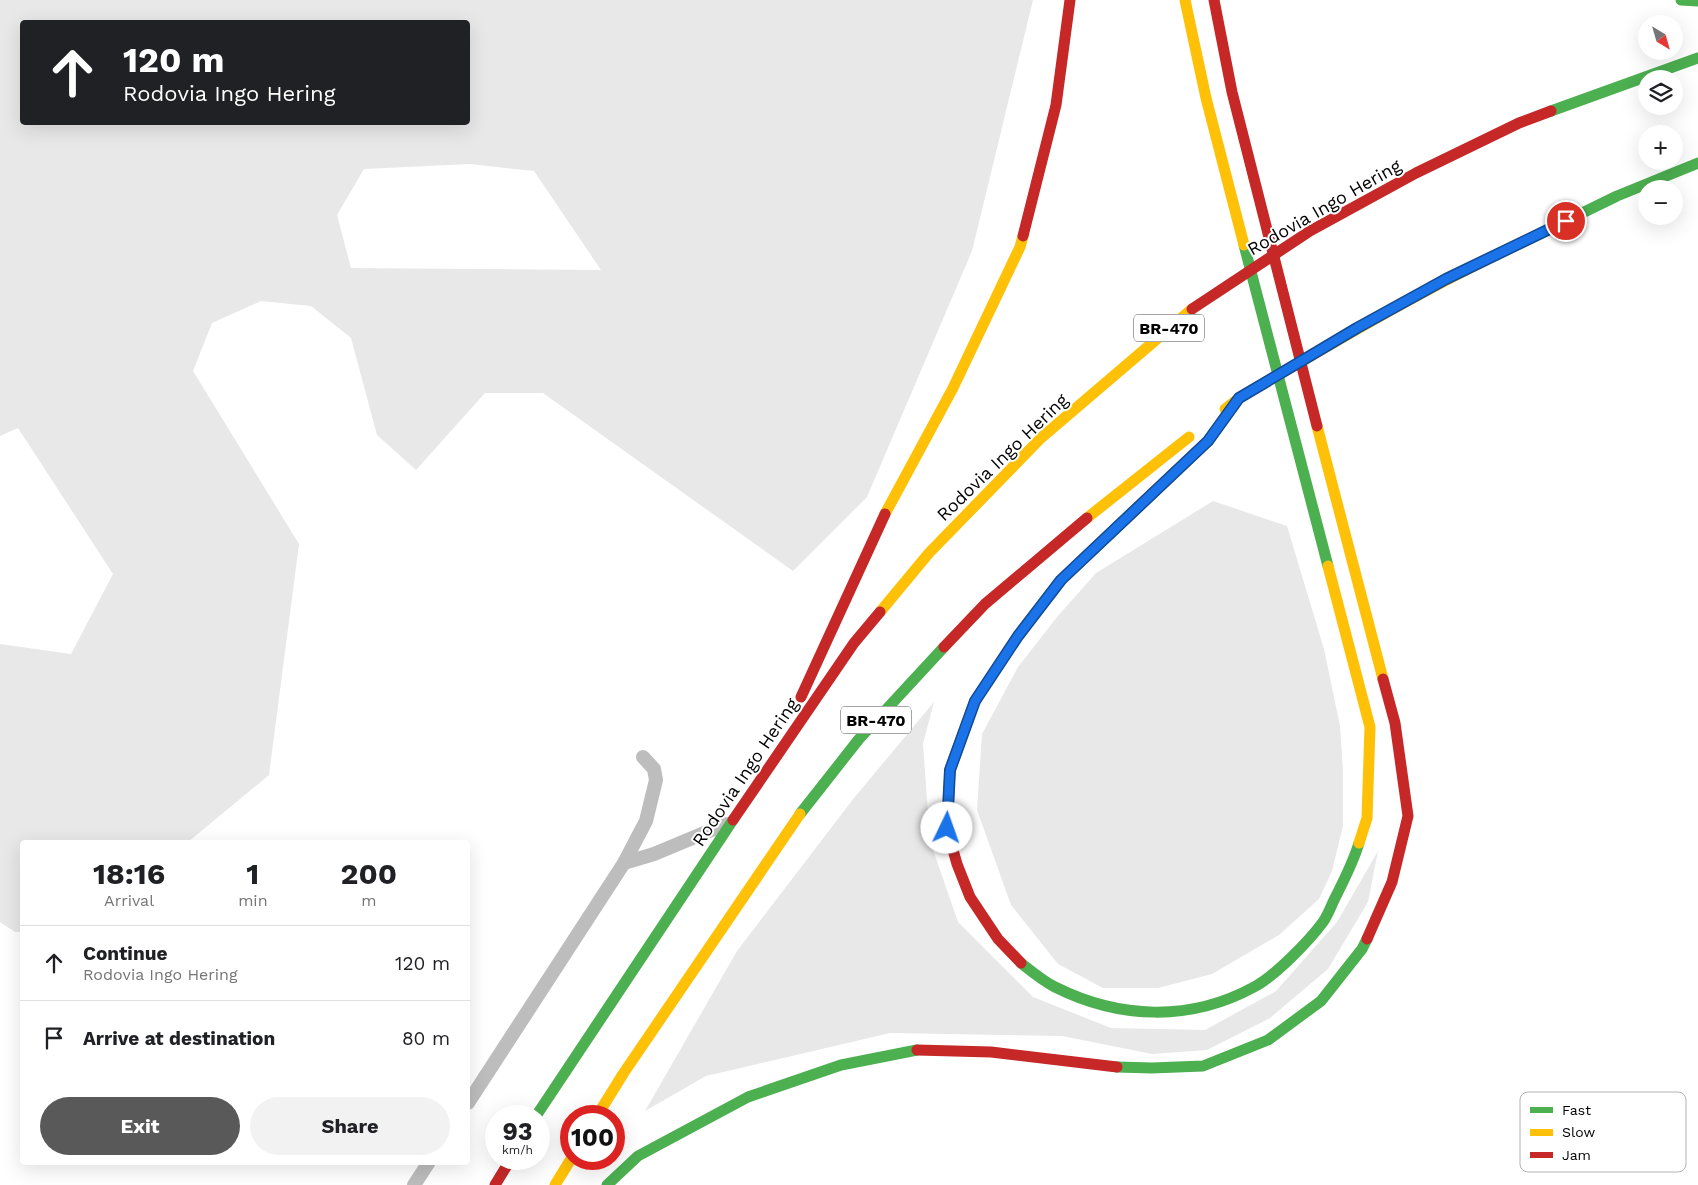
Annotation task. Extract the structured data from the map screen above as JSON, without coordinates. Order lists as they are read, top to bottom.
{
  "streets": {
    "highway": ["Rodovia Ingo Hering", "BR-470"]
  },
  "legend": ["Fast", "Slow", "Jam"],
  "north": "bottom right",
  "page": {
    "map_buttons": ["+", "−"],
    "turn": ["120 m", "Rodovia Ingo Hering"],
    "eta": [
      "18:16",
      "Arrival",
      "1",
      "min",
      "200",
      "m"
    ],
    "list": [
      {
        "name": "Continue",
        "note": "Rodovia Ingo Hering",
        "value": "120 m"
      },
      {
        "name": "Arrive at destination",
        "value": "80 m"
      }
    ],
    "buttons": ["Exit", "Share"],
    "speed": "93 km/h",
    "limit": "100"
  }
}
